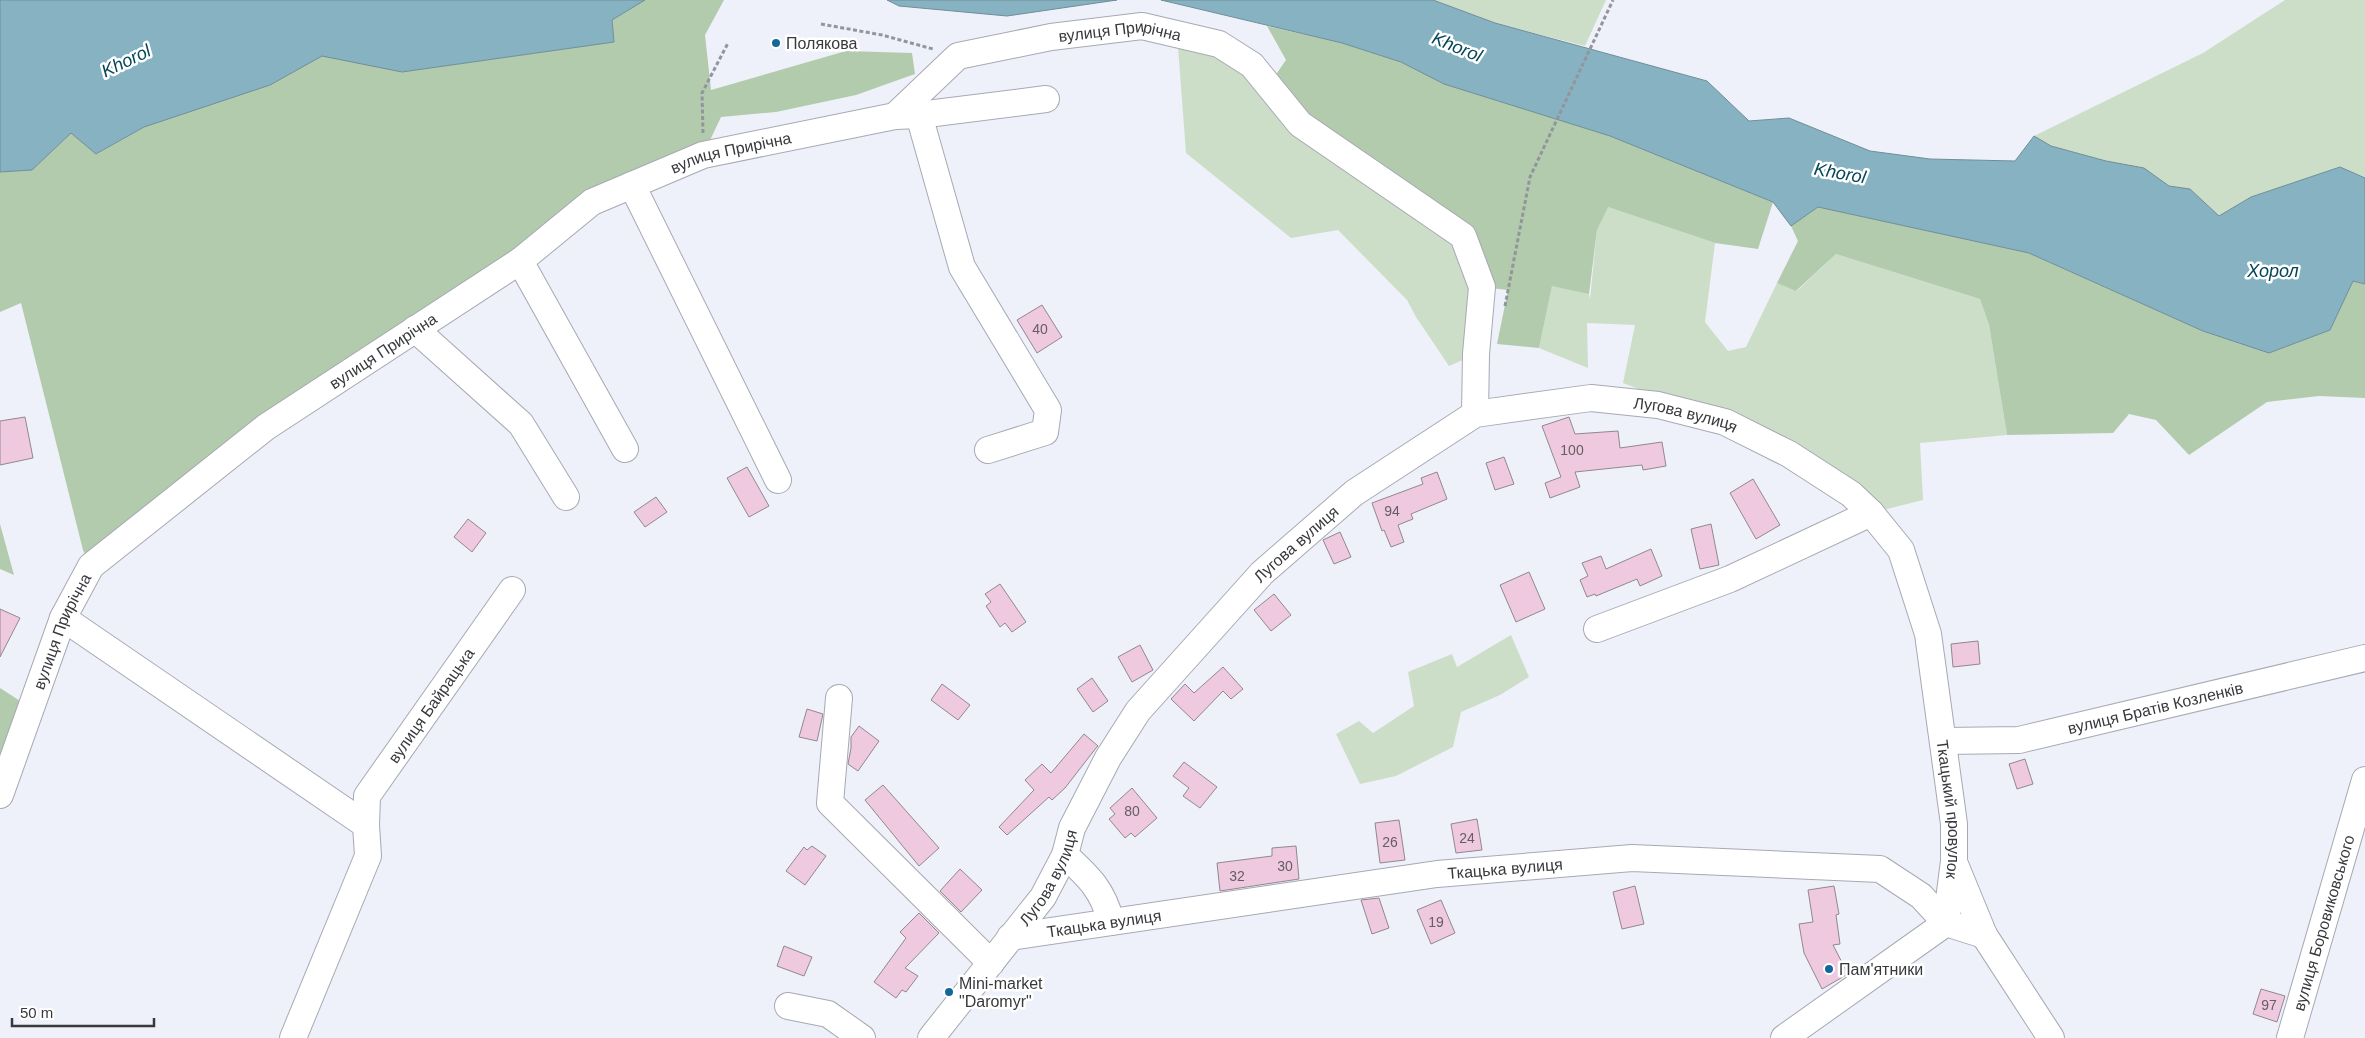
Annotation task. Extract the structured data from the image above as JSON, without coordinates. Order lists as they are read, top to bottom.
{
  "streets": {
    "street": [
      "вулиця Прирічна",
      "Лугова вулиця",
      "вулиця Байрацька",
      "вулиця Братів Козленків",
      "Ткацький провулок",
      "Ткацька вулиця",
      "вулиця Боровиковського"
    ]
  },
  "crossings": [
    ["вулиця Прирічна", "Лугова вулиця"],
    ["Лугова вулиця", "Ткацький провулок"],
    ["Лугова вулиця", "Ткацька вулиця"],
    ["вулиця Братів Козленків", "Ткацький провулок"],
    ["Ткацький провулок", "Ткацька вулиця"]
  ],
  "water": ["Khorol", "Хорол"],
  "places": ["Полякова", "Пам'ятники", "Mini-market \"Daromyr\""],
  "house_numbers": [
    "40",
    "100",
    "94",
    "80",
    "24",
    "26",
    "30",
    "32",
    "19",
    "97"
  ],
  "scale_bar": "50 m"
}
